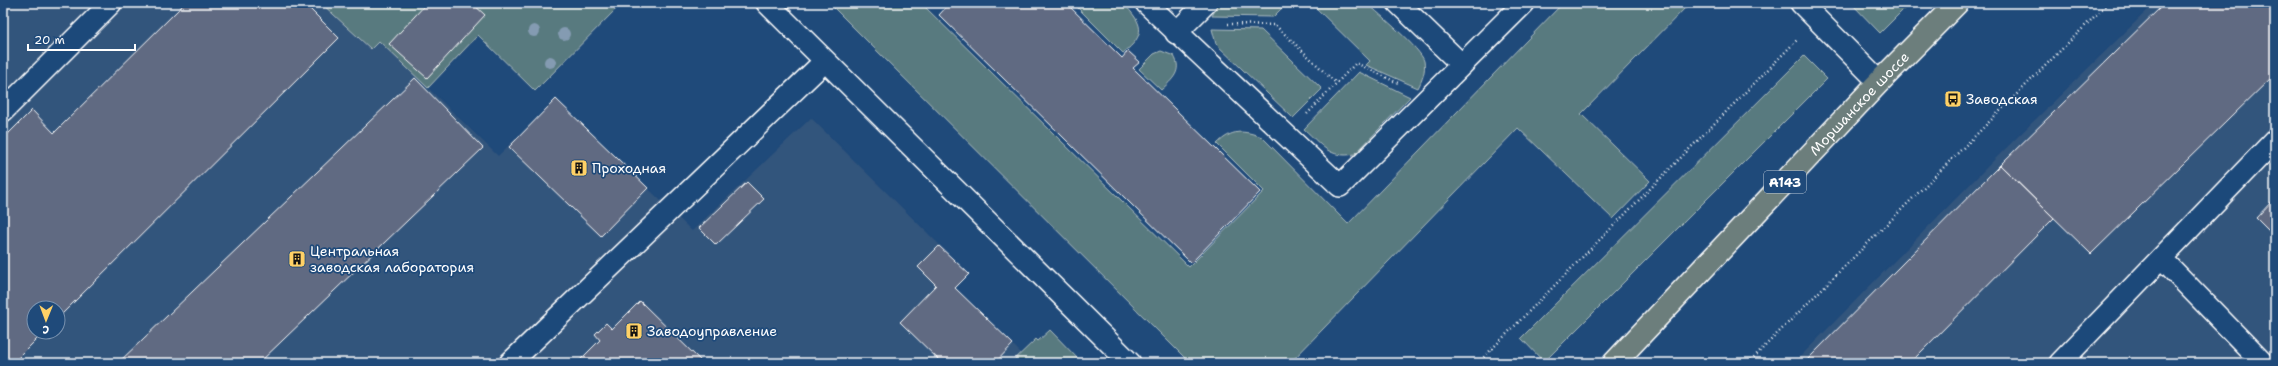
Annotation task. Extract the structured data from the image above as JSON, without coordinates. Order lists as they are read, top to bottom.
{
  "streets": {
    "main road": ["Моршанское шоссе", "А143"]
  },
  "places": {
    "bus stop": ["Заводская"],
    "building": ["Проходная", "Центральная заводская лаборатория", "Заводоуправление"]
  },
  "scale_bar": "20 m",
  "north": "bottom"
}
